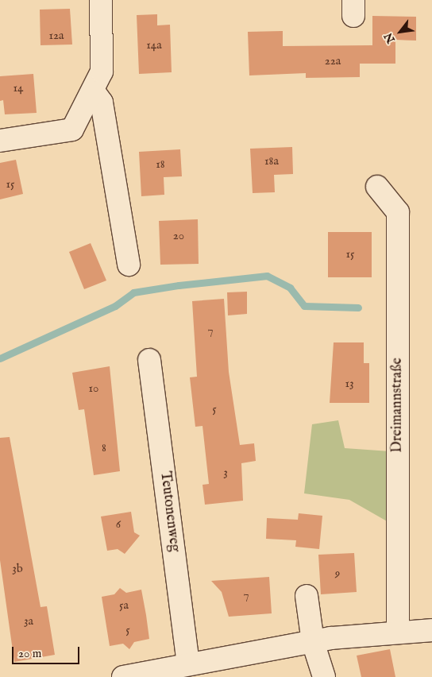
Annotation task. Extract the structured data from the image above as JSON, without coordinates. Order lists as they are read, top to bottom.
{
  "streets": {
    "street": ["Dreimannstraße", "Teutonenweg"]
  },
  "house_numbers": [
    "12a",
    "14a",
    "22a",
    "14",
    "18a",
    "18",
    "15",
    "20",
    "15",
    "7",
    "13",
    "10",
    "5",
    "8",
    "3",
    "6",
    "3b",
    "9",
    "7",
    "5a",
    "3a",
    "5"
  ],
  "scale_bar": "20 m",
  "north": "bottom left"
}
